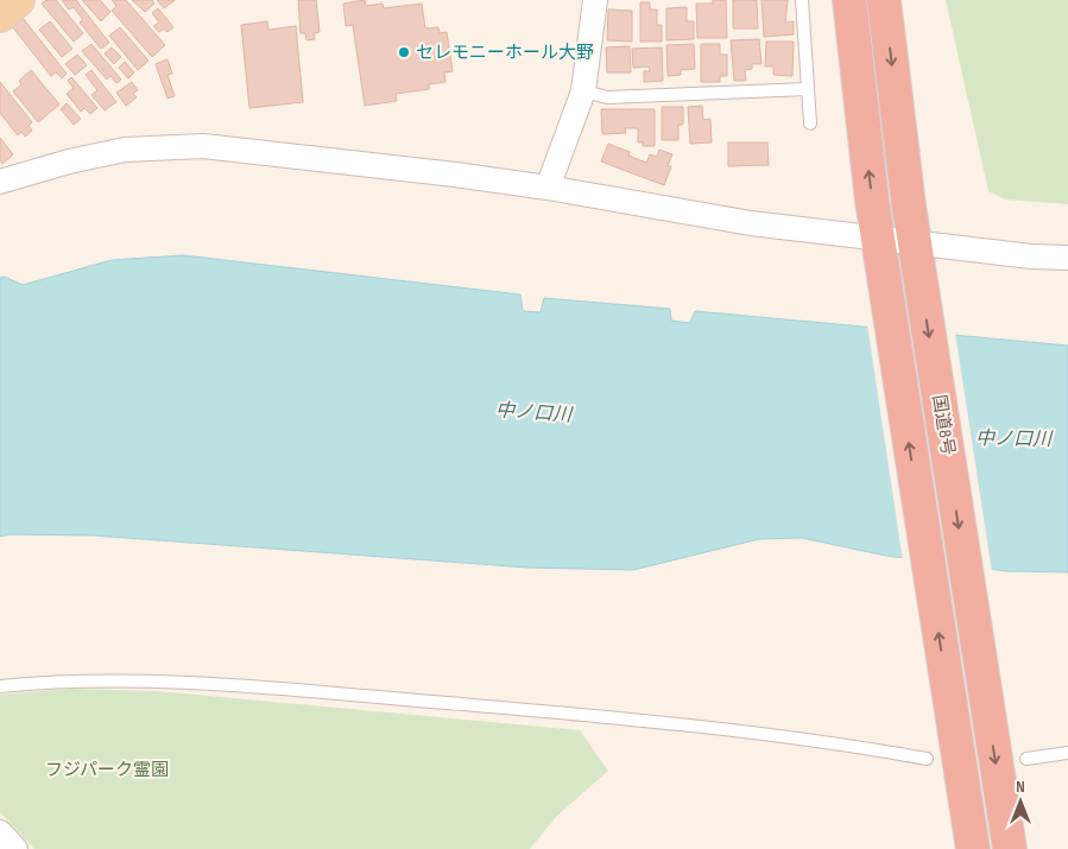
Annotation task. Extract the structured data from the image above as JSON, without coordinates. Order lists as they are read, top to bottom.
{
  "streets": {
    "highway": ["国道8号"]
  },
  "water": ["中ノ口川"],
  "parks": ["フジパーク霊園"],
  "places": ["セレモニーホール大野"],
  "north": "top"
}
